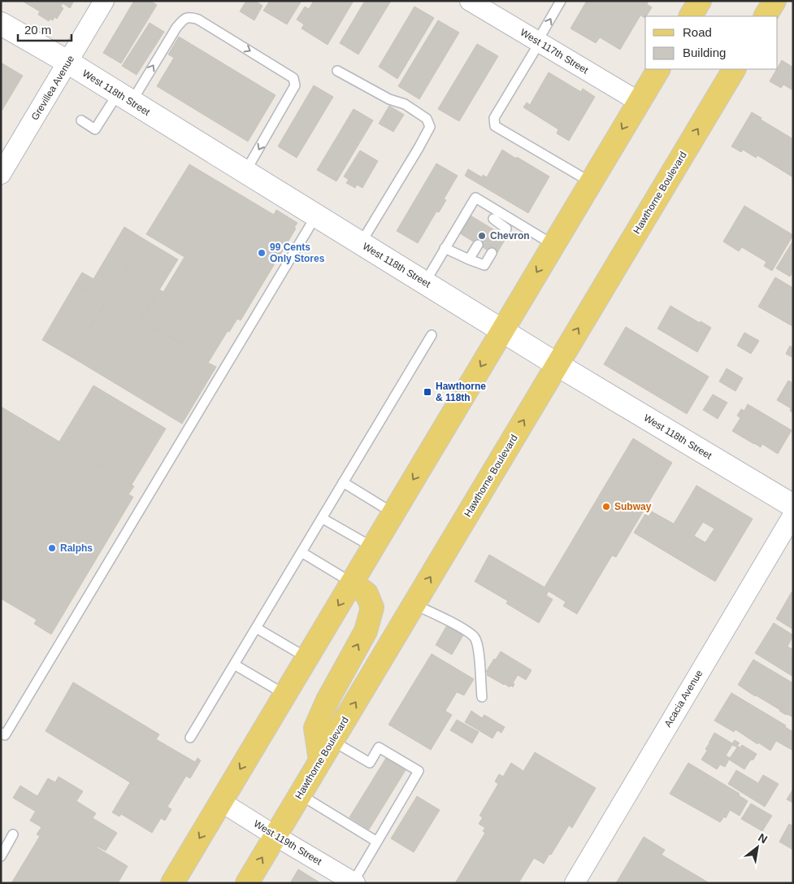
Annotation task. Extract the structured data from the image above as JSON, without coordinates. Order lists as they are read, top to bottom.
{
  "streets": {
    "main road": ["Hawthorne Boulevard"],
    "street": [
      "West 117th Street",
      "Grevillea Avenue",
      "West 118th Street",
      "Acacia Avenue",
      "West 119th Street"
    ]
  },
  "crossings": [
    ["Grevillea Avenue", "West 118th Street"],
    ["West 118th Street", "Hawthorne Boulevard"],
    ["Hawthorne Boulevard", "West 119th Street"]
  ],
  "places": {
    "other": [
      "Chevron",
      "99 Cents Only Stores",
      "Subway",
      "Ralphs"
    ],
    "transit": ["Hawthorne & 118th"]
  },
  "legend": ["Road", "Building"],
  "scale_bar": "20 m",
  "north": "top right"
}
